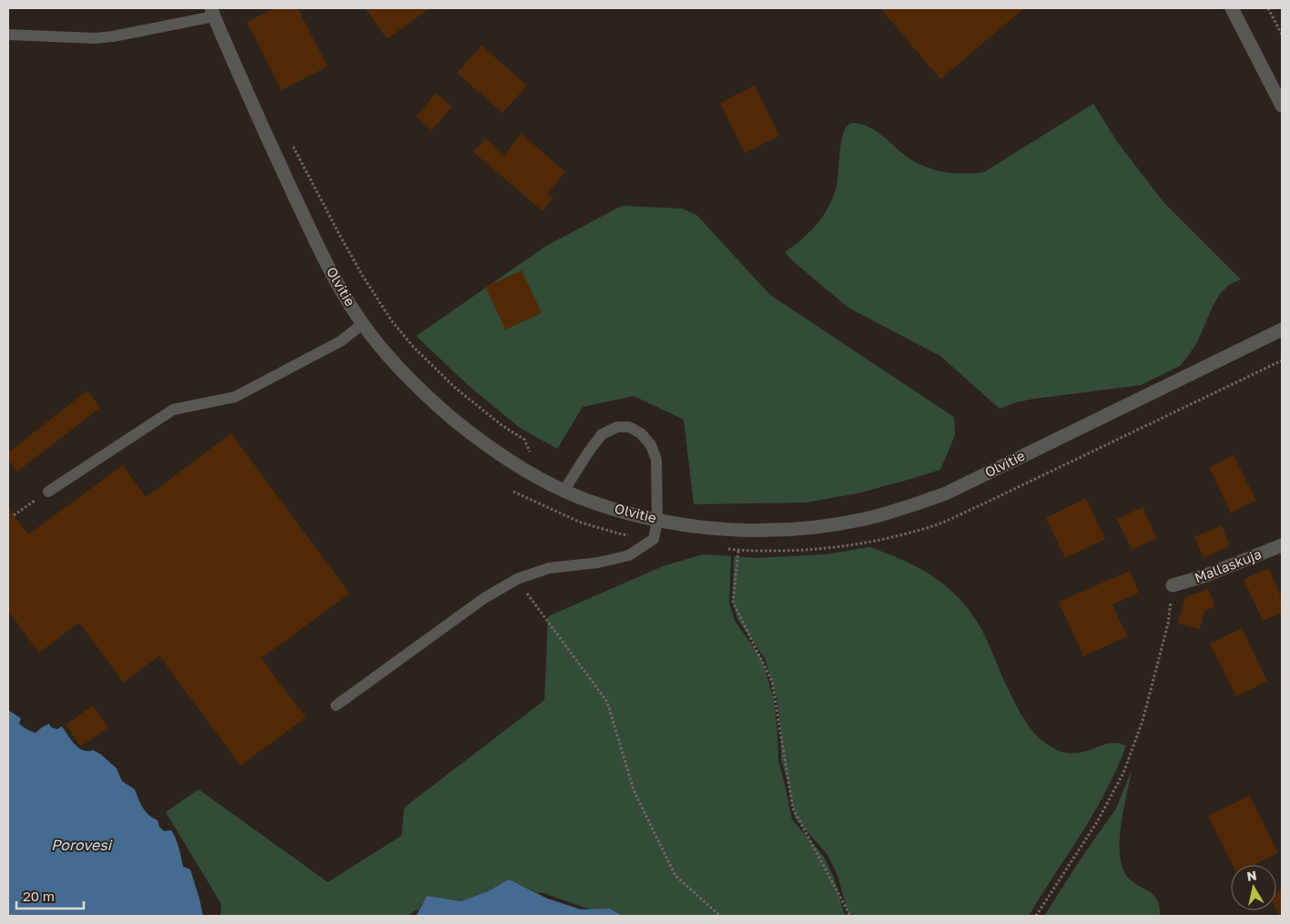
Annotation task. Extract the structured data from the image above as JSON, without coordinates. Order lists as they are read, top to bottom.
{
  "streets": {
    "street": ["Olvitie", "Mallaskuja"]
  },
  "water": ["Porovesi"],
  "scale_bar": "20 m",
  "north": "top"
}
